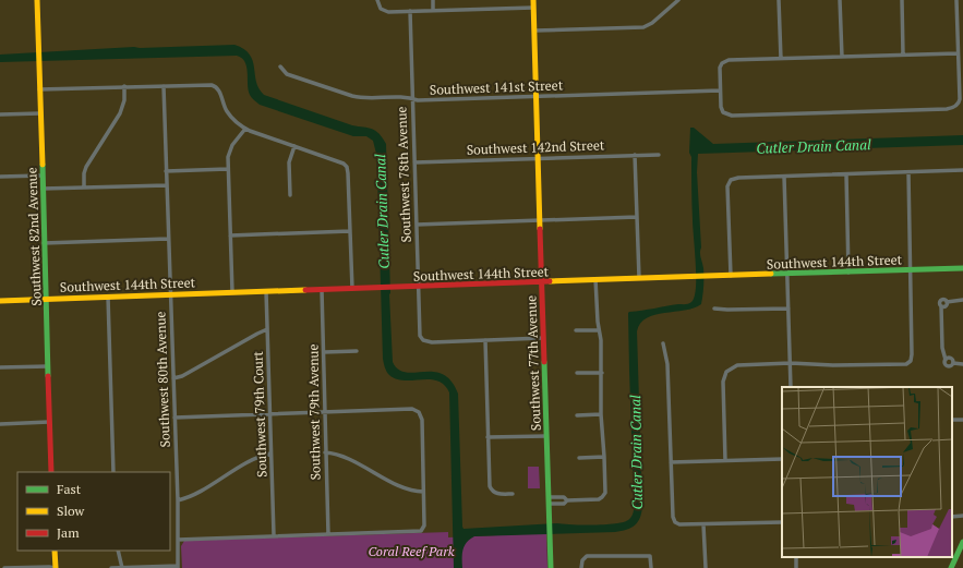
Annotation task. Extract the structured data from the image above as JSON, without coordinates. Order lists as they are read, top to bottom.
{
  "streets": {
    "street": [
      "Southwest 141st Street",
      "Southwest 142nd Street",
      "Southwest 78th Avenue",
      "Southwest 82nd Avenue",
      "Southwest 144th Street",
      "Southwest 77th Avenue",
      "Southwest 80th Avenue",
      "Southwest 79th Avenue",
      "Southwest 79th Court"
    ]
  },
  "crossings": [
    ["Southwest 141st Street", "Southwest 78th Avenue"],
    ["Southwest 141st Street", "Southwest 77th Avenue"],
    ["Southwest 142nd Street", "Southwest 78th Avenue"],
    ["Southwest 142nd Street", "Southwest 77th Avenue"],
    ["Southwest 78th Avenue", "Southwest 144th Street"],
    ["Southwest 82nd Avenue", "Southwest 144th Street"],
    ["Southwest 144th Street", "Southwest 77th Avenue"],
    ["Southwest 144th Street", "Southwest 80th Avenue"],
    ["Southwest 144th Street", "Southwest 79th Avenue"],
    ["Southwest 144th Street", "Southwest 79th Court"]
  ],
  "water": ["Cutler Drain Canal"],
  "parks": ["Coral Reef Park"],
  "legend": ["Fast", "Slow", "Jam"]
}
